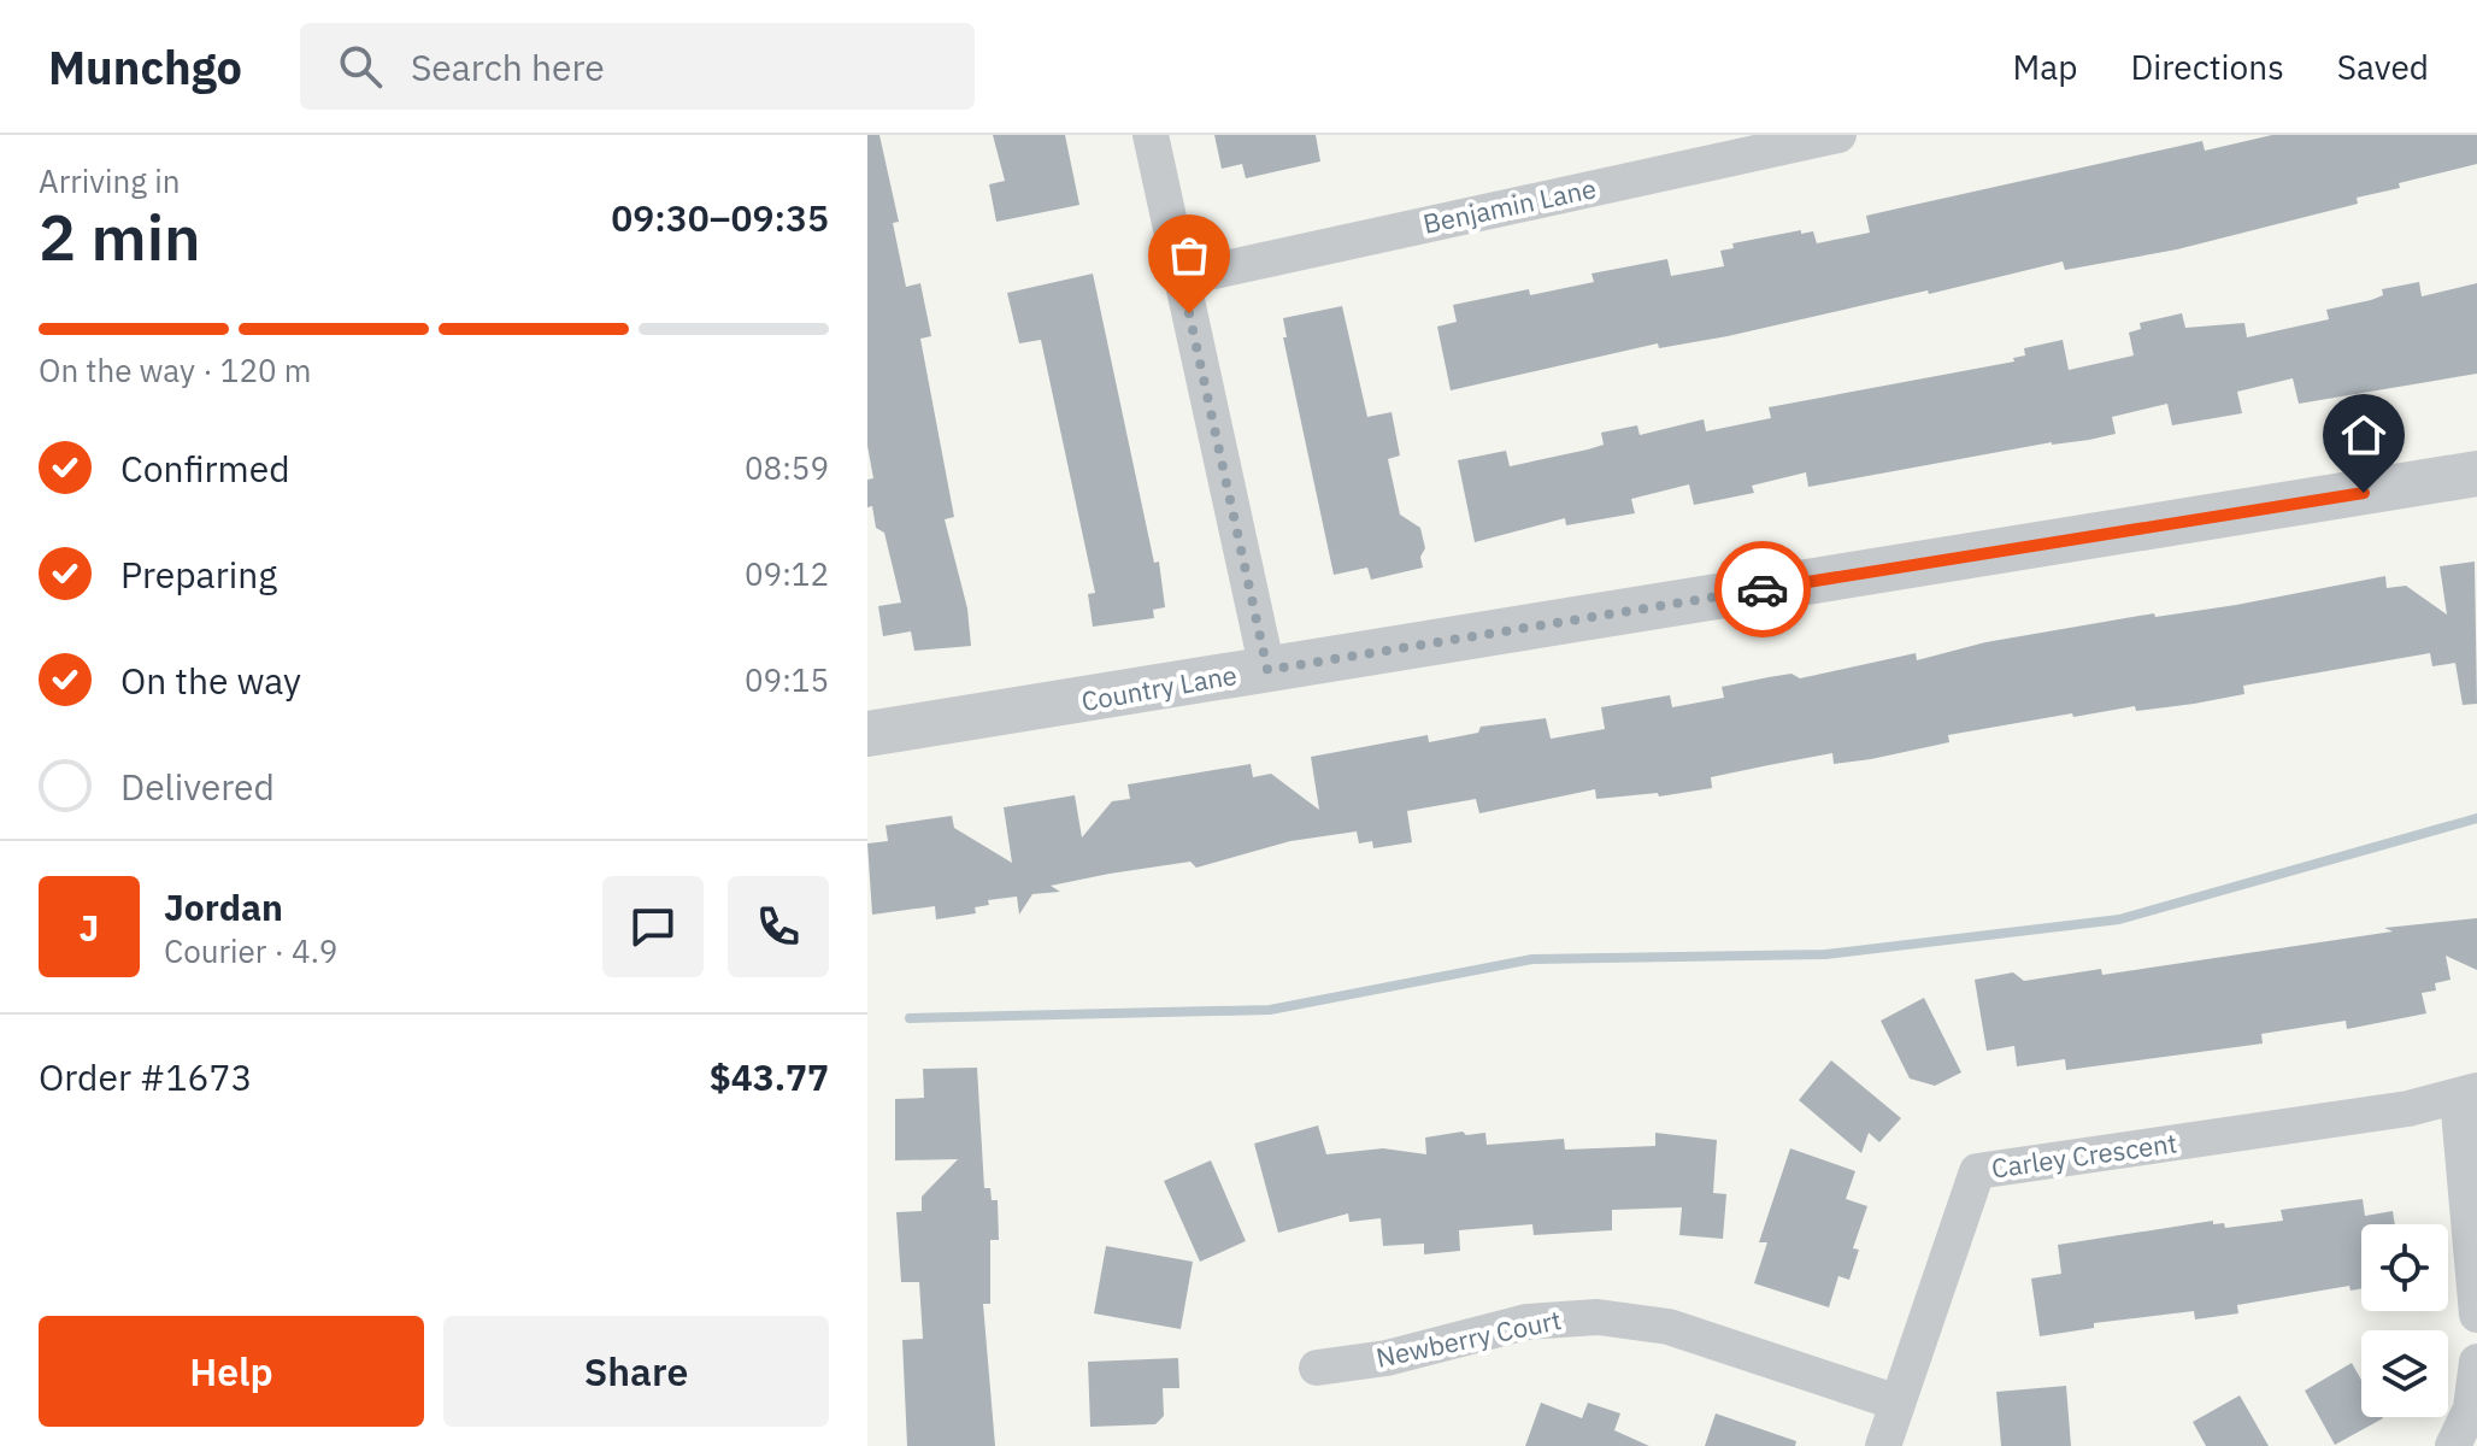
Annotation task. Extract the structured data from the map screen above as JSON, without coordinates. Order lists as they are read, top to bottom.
{
  "streets": {
    "street": [
      "Benjamin Lane",
      "Country Lane",
      "Carley Crescent",
      "Newberry Court"
    ]
  },
  "crossings": [
    ["Carley Crescent", "Newberry Court"]
  ],
  "page": {
    "header": "Munchgo",
    "search": "Search here",
    "nav": ["Map", "Directions", "Saved"],
    "heading": ["2 min", "Arriving in", "09:30–09:35"],
    "panel": [
      "Jordan",
      "Courier · 4.9",
      "Order #1673",
      "$43.77"
    ],
    "bar": "On the way · 120 m",
    "list": [
      ["Confirmed", "08:59"],
      ["Preparing", "09:12"],
      ["On the way", "09:15"],
      "Delivered"
    ],
    "round": "J",
    "buttons": ["Help", "Share"]
  }
}
